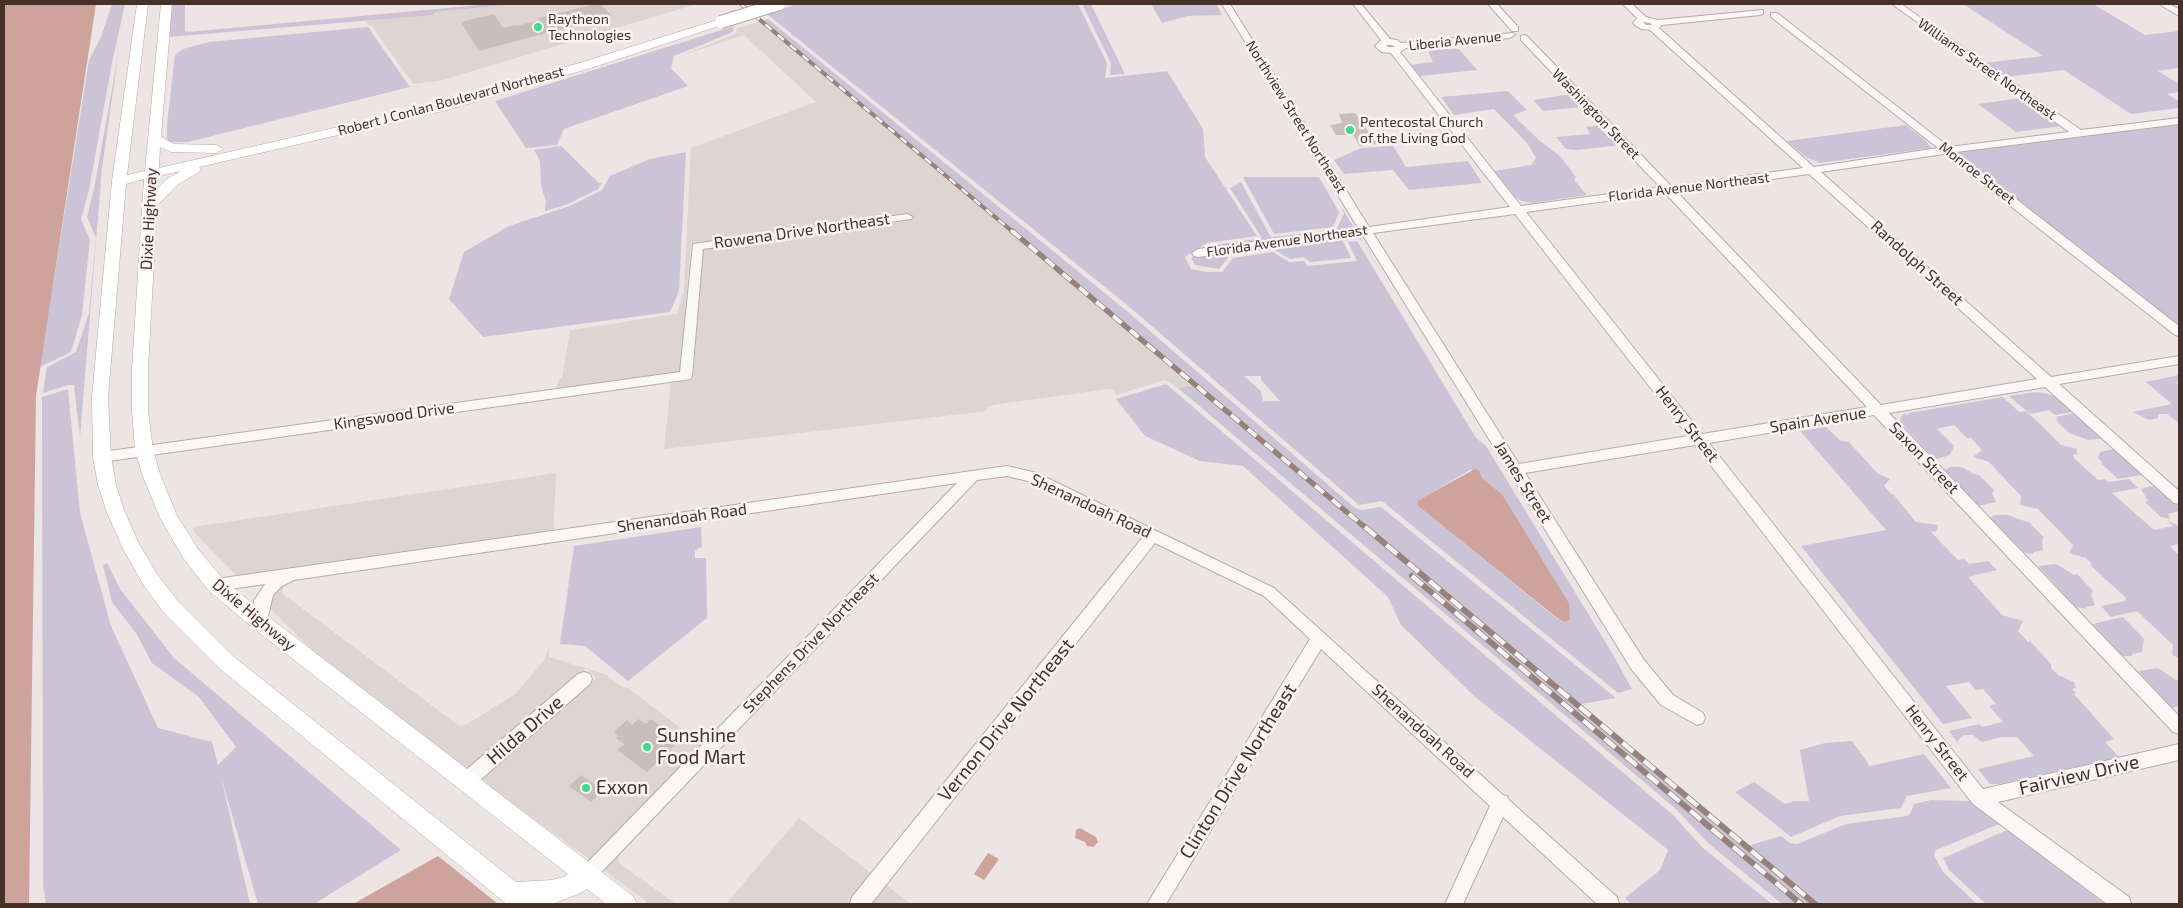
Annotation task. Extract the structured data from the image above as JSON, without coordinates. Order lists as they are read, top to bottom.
{
  "streets": {
    "main road": ["Robert J Conlan Boulevard Northeast", "Dixie Highway"],
    "street": [
      "Liberia Avenue",
      "Williams Street Northeast",
      "Washington Street",
      "Northview Street Northeast",
      "Monroe Street",
      "Florida Avenue Northeast",
      "Rowena Drive Northeast",
      "Randolph Street",
      "Kingswood Drive",
      "Spain Avenue",
      "Henry Street",
      "Saxon Street",
      "James Street",
      "Shenandoah Road",
      "Stephens Drive Northeast",
      "Vernon Drive Northeast",
      "Hilda Drive",
      "Clinton Drive Northeast",
      "Fairview Drive"
    ]
  },
  "crossings": [
    ["Liberia Avenue", "Henry Street"],
    ["Williams Street Northeast", "Florida Avenue Northeast"],
    ["Robert J Conlan Boulevard Northeast", "Dixie Highway"],
    ["Washington Street", "Florida Avenue Northeast"],
    ["Washington Street", "Saxon Street"],
    ["Northview Street Northeast", "Florida Avenue Northeast"],
    ["Northview Street Northeast", "James Street"],
    ["Monroe Street", "Florida Avenue Northeast"],
    ["Florida Avenue Northeast", "Randolph Street"],
    ["Florida Avenue Northeast", "Henry Street"],
    ["Florida Avenue Northeast", "Saxon Street"],
    ["Florida Avenue Northeast", "James Street"],
    ["Dixie Highway", "Kingswood Drive"],
    ["Dixie Highway", "Shenandoah Road"],
    ["Dixie Highway", "Stephens Drive Northeast"],
    ["Dixie Highway", "Hilda Drive"],
    ["Rowena Drive Northeast", "Kingswood Drive"],
    ["Randolph Street", "Spain Avenue"],
    ["Spain Avenue", "Henry Street"],
    ["Spain Avenue", "Saxon Street"],
    ["Spain Avenue", "James Street"],
    ["Henry Street", "Fairview Drive"],
    ["Shenandoah Road", "Stephens Drive Northeast"],
    ["Shenandoah Road", "Vernon Drive Northeast"],
    ["Shenandoah Road", "Clinton Drive Northeast"]
  ],
  "places": [
    "Raytheon Technologies",
    "Pentecostal Church of the Living God",
    "Sunshine Food Mart",
    "Exxon"
  ]
}
